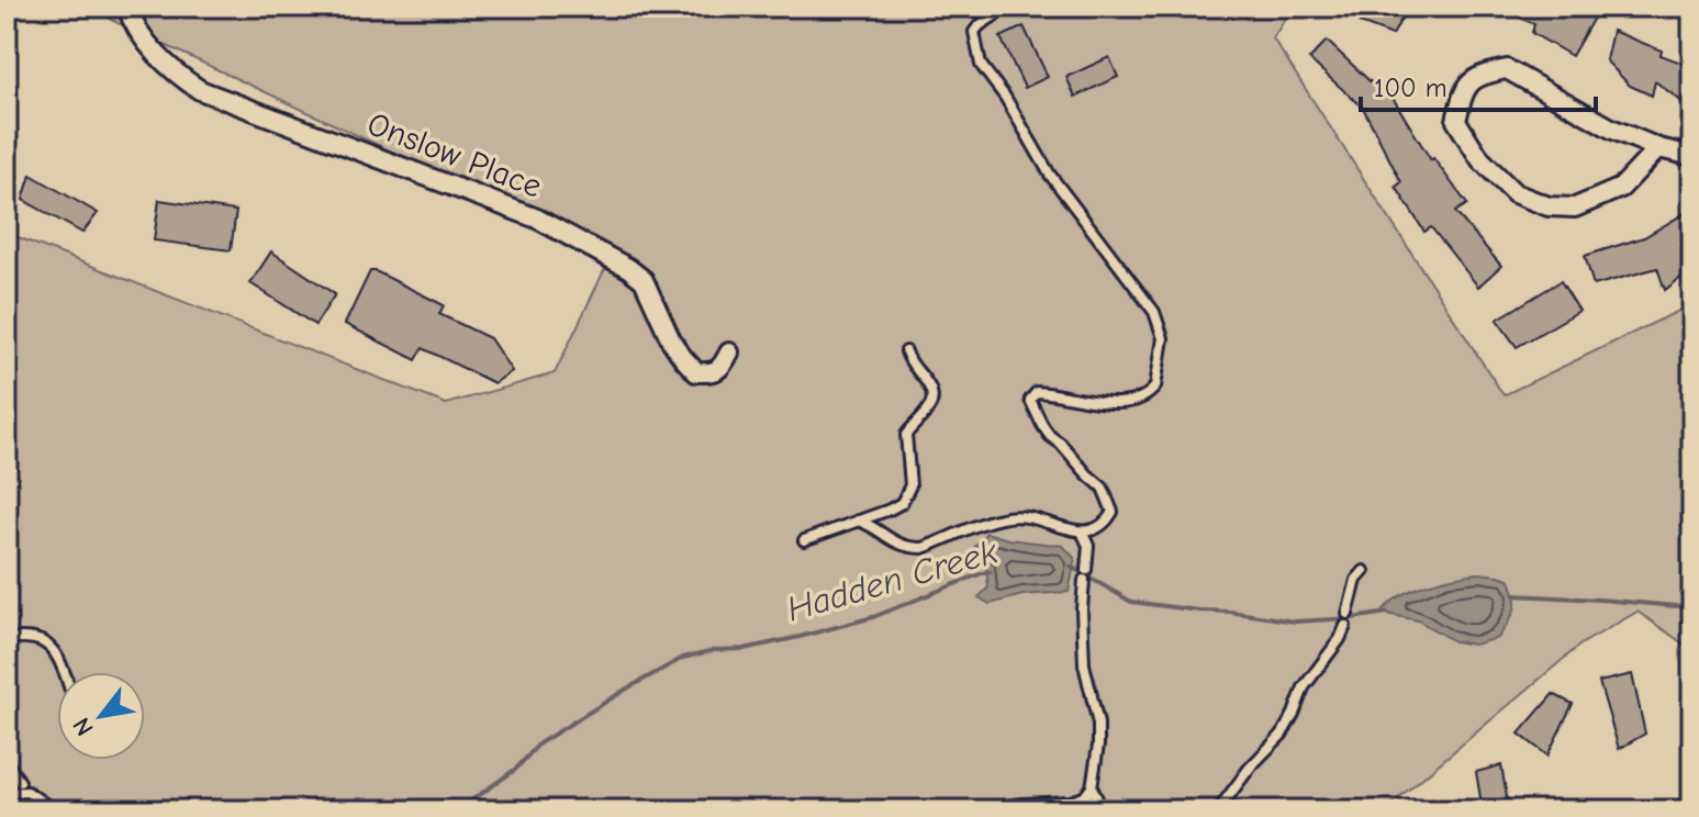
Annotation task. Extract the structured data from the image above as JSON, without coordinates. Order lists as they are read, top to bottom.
{
  "streets": {
    "street": ["Onslow Place"]
  },
  "water": ["Hadden Creek"],
  "scale_bar": "100 m",
  "north": "bottom left"
}
